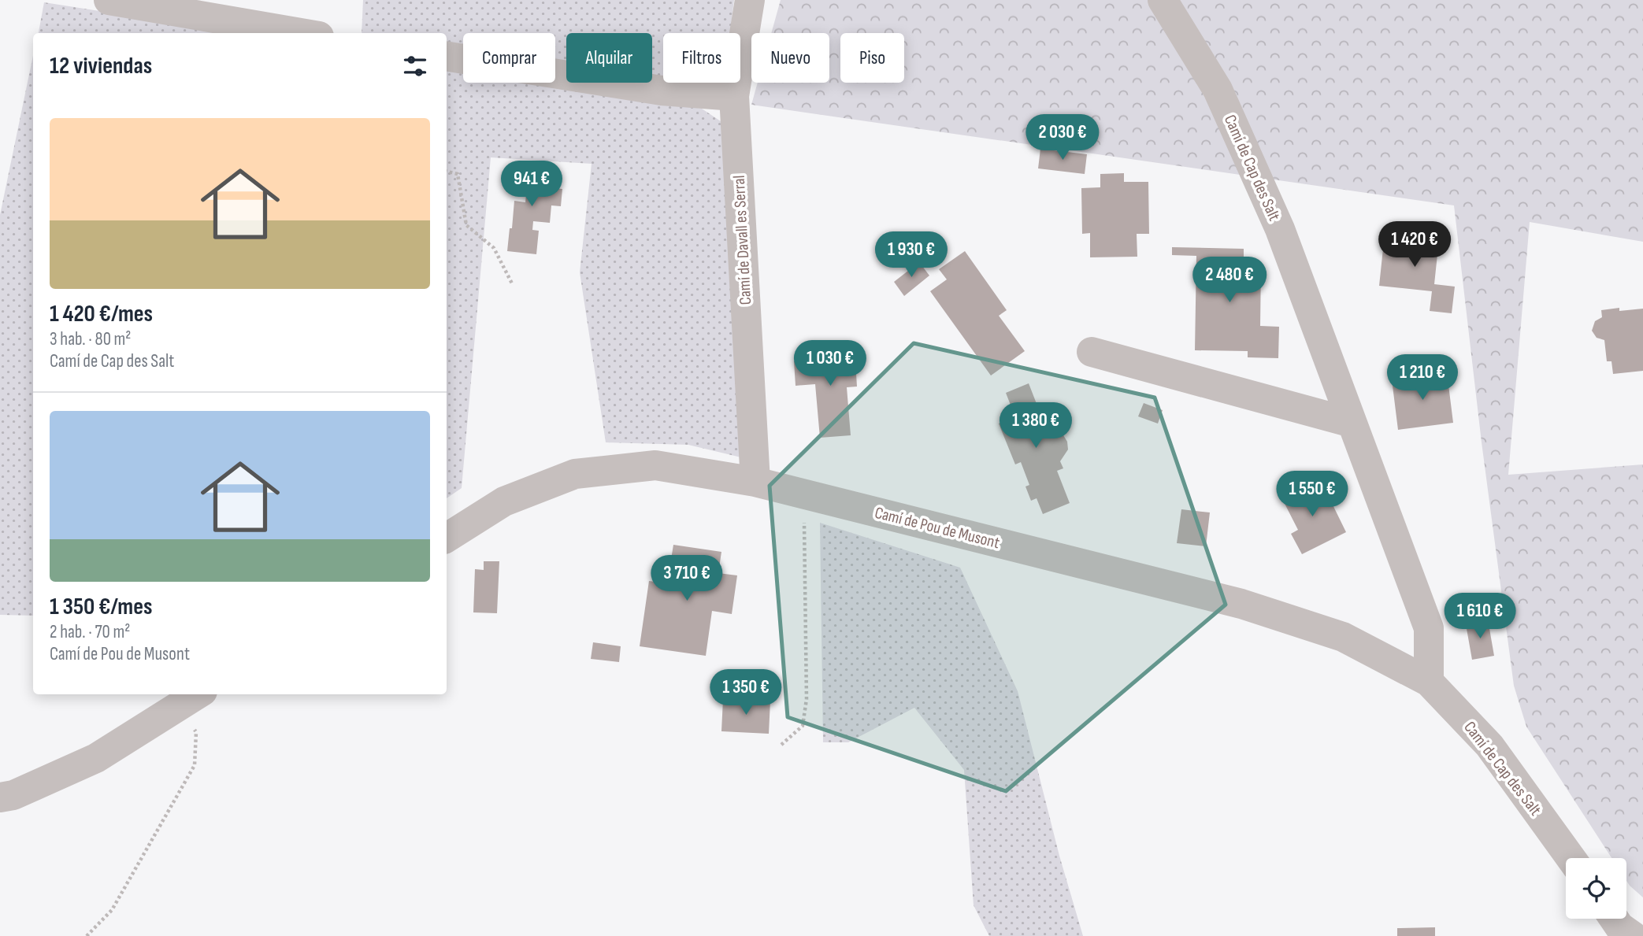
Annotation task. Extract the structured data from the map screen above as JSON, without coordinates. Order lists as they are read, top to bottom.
{
  "streets": {
    "street": ["Camí de Cap des Salt", "Camí de Davall es Serral", "Camí de Pou de Musont"]
  },
  "crossings": [
    ["Camí de Cap des Salt", "Camí de Pou de Musont"],
    ["Camí de Davall es Serral", "Camí de Pou de Musont"]
  ],
  "page": {
    "chip": [
      "Comprar",
      "Alquilar",
      "Filtros",
      "Nuevo",
      "Piso"
    ],
    "heading": "12 viviendas",
    "list": [
      {
        "name": "1 420 €/mes",
        "note": "3 hab. · 80 m² · Camí de Cap des Salt"
      },
      {
        "name": "1 350 €/mes",
        "note": "2 hab. · 70 m² · Camí de Pou de Musont"
      }
    ],
    "price": [
      "2 030 €",
      "941 €",
      "1 420 €",
      "1 930 €",
      "2 480 €",
      "1 030 €",
      "1 210 €",
      "1 380 €",
      "1 550 €",
      "3 710 €",
      "1 610 €",
      "1 350 €"
    ]
  }
}
